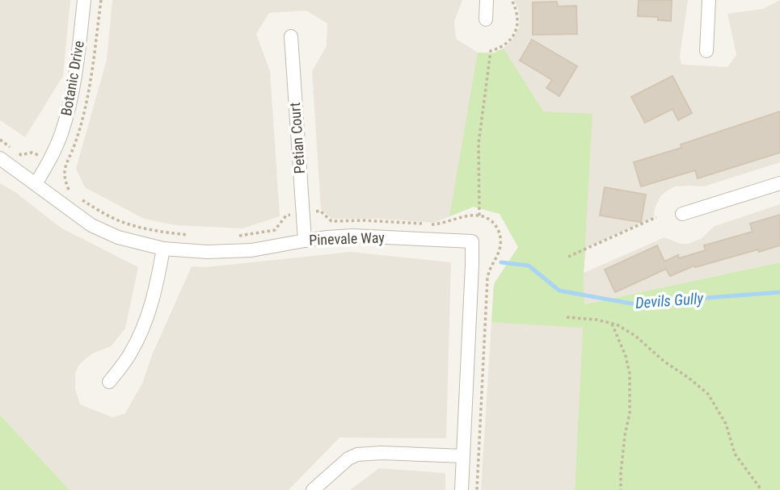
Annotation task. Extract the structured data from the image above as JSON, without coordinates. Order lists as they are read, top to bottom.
{
  "streets": {
    "street": ["Botanic Drive", "Petian Court", "Pinevale Way"]
  },
  "crossings": [
    ["Botanic Drive", "Pinevale Way"],
    ["Petian Court", "Pinevale Way"]
  ],
  "water": ["Devils Gully"]
}
